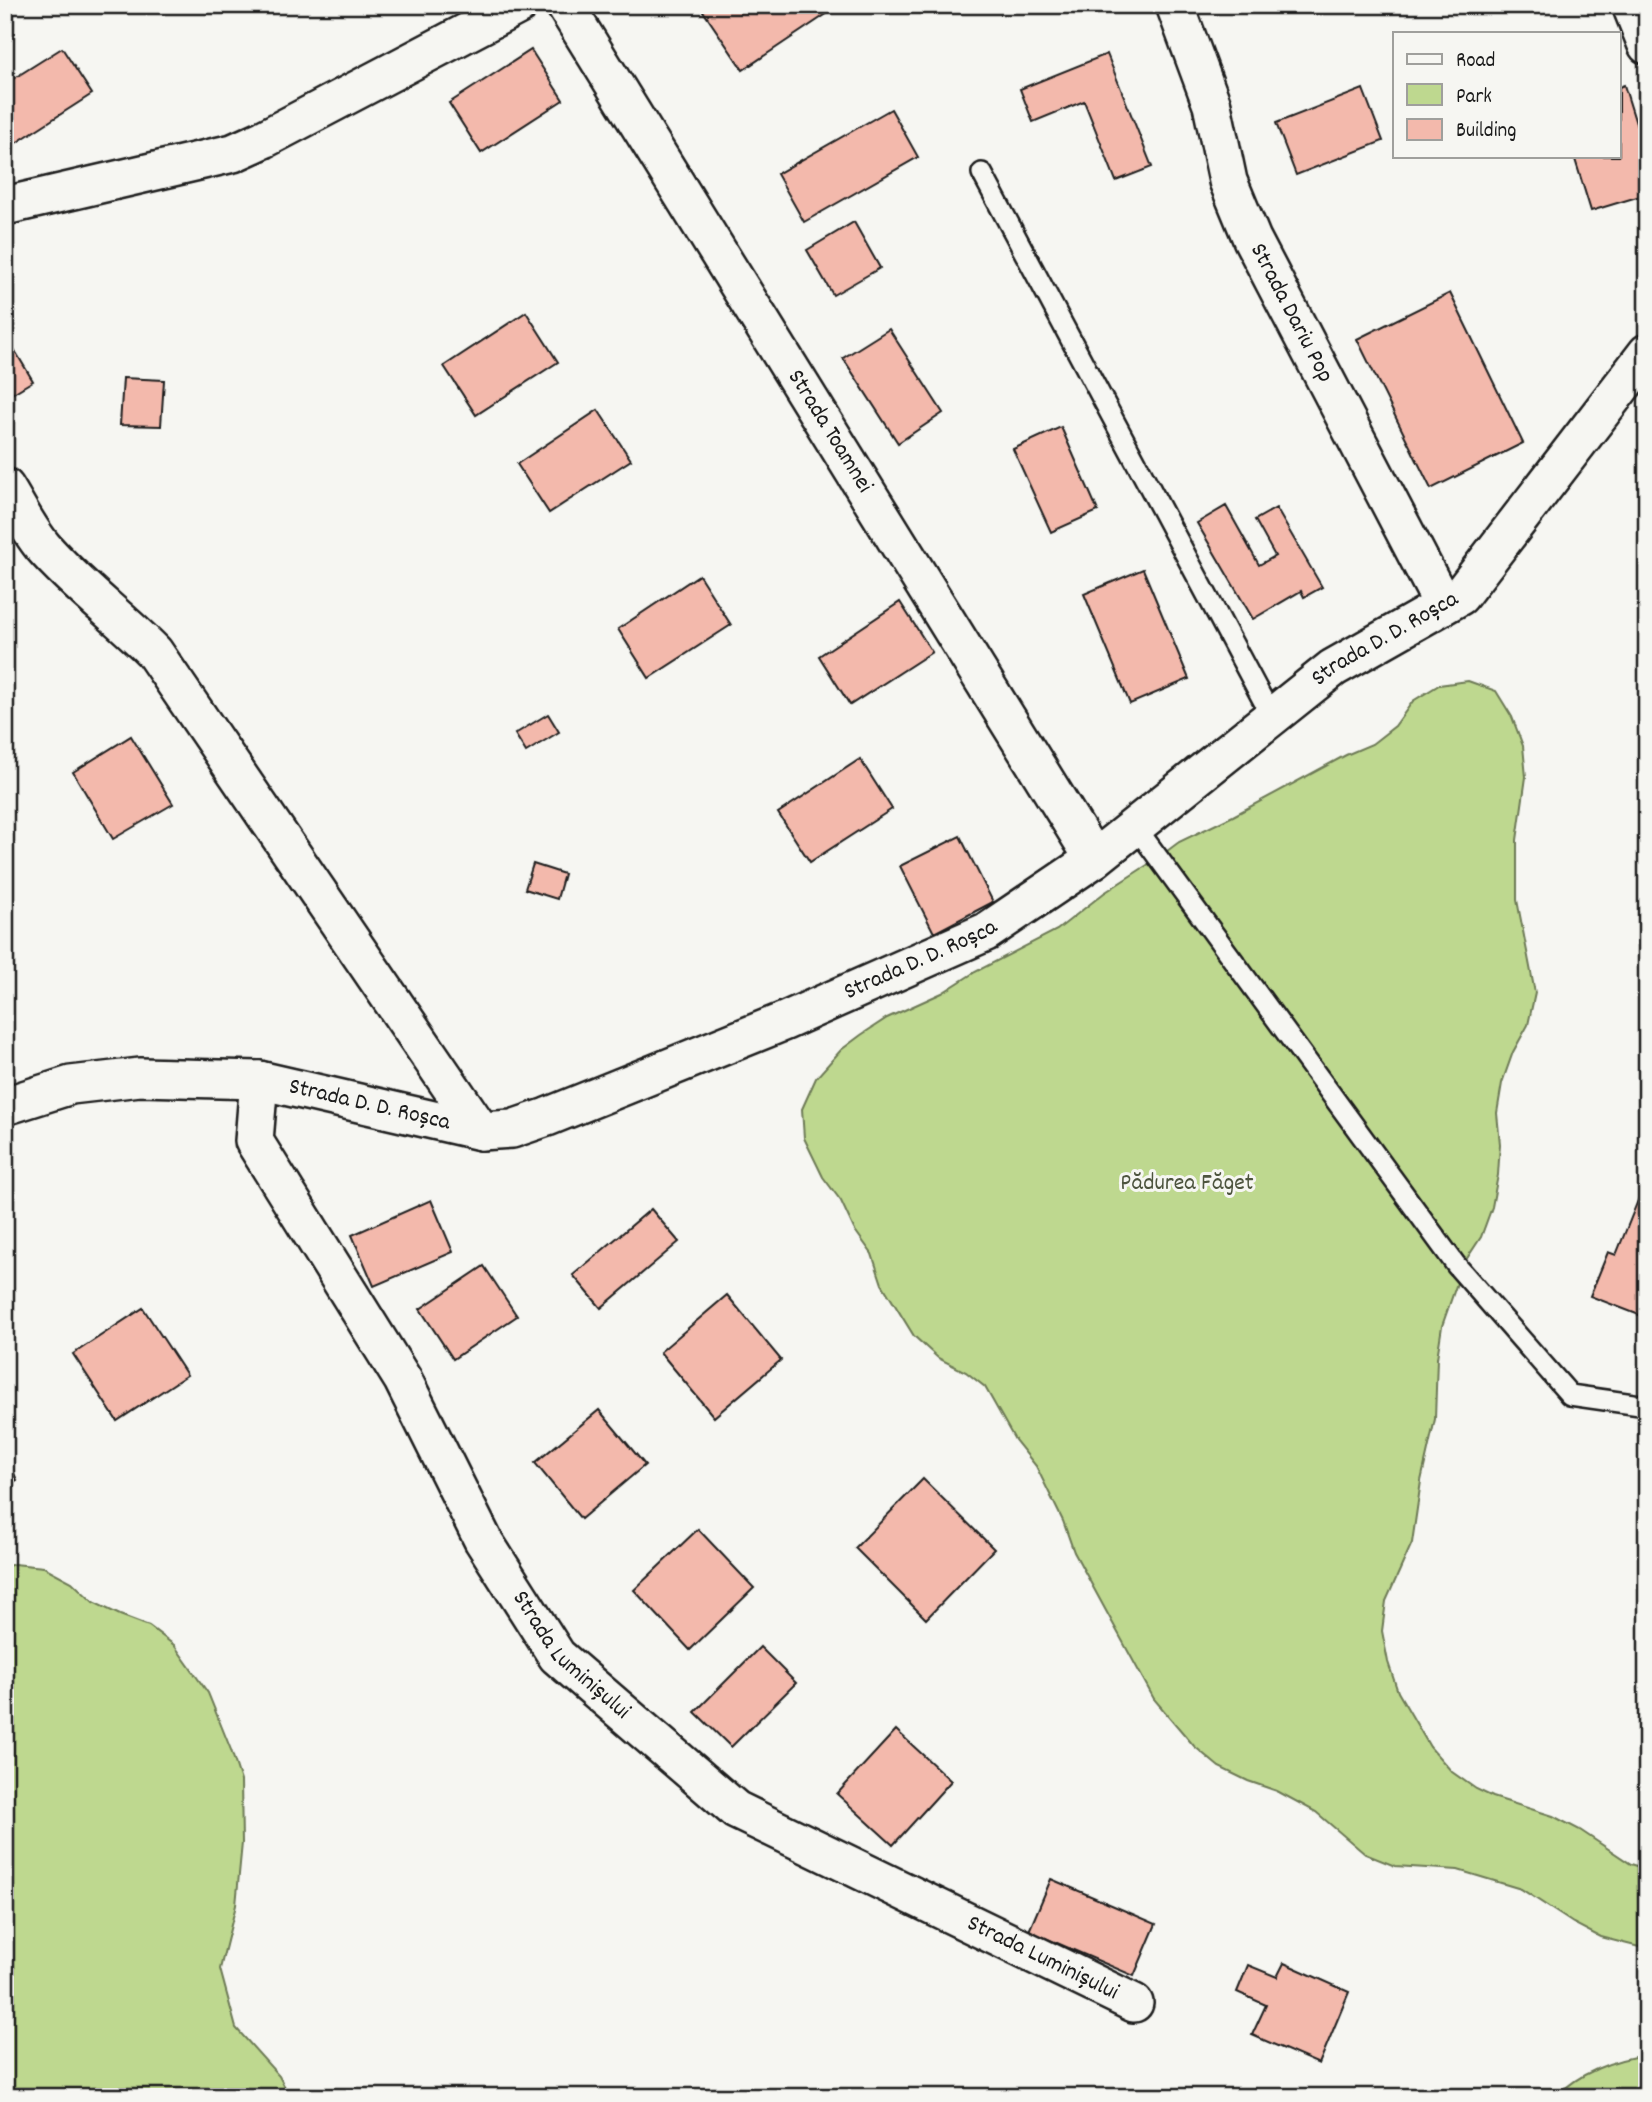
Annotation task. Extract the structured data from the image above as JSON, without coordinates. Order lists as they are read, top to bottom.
{
  "streets": {
    "street": [
      "Strada Dariu Pop",
      "Strada Toamnei",
      "Strada D. D. Roșca",
      "Strada Luminișului"
    ]
  },
  "crossings": [
    ["Strada Dariu Pop", "Strada D. D. Roșca"],
    ["Strada Toamnei", "Strada D. D. Roșca"],
    ["Strada D. D. Roșca", "Strada Luminișului"]
  ],
  "parks": ["Pădurea Făget"],
  "legend": ["Road", "Park", "Building"]
}
